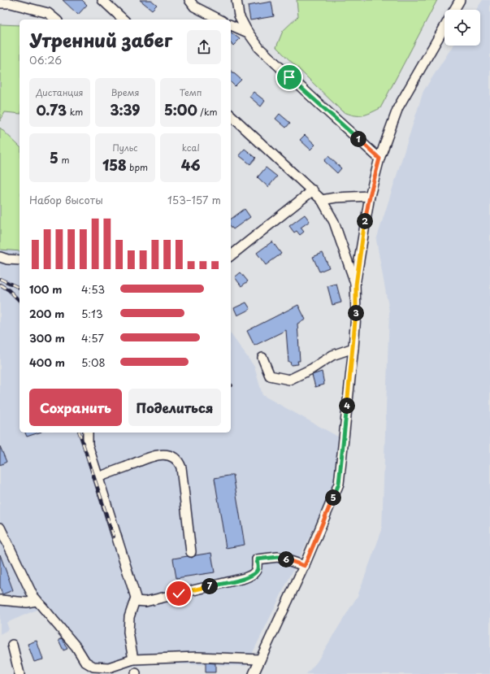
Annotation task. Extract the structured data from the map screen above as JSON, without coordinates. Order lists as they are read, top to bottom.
{
  "page": {
    "heading": ["Утренний забег", "06:26"],
    "stats": [
      ["Дистанция", "0.73 km"],
      ["Время", "3:39"],
      ["Темп", "5:00 /km"],
      ["5 m"],
      ["Пульс", "158 bpm"],
      ["kcal", "46"]
    ],
    "pins": [
      "1",
      "2",
      "3",
      "4",
      "5",
      "6",
      "7"
    ],
    "chart": ["Набор высоты", "153–157 m"],
    "list": [
      {
        "name": "100 m",
        "note": "4:53"
      },
      {
        "name": "200 m",
        "note": "5:13"
      },
      {
        "name": "300 m",
        "note": "4:57"
      },
      {
        "name": "400 m",
        "note": "5:08"
      }
    ],
    "buttons": ["Сохранить", "Поделиться"]
  }
}
